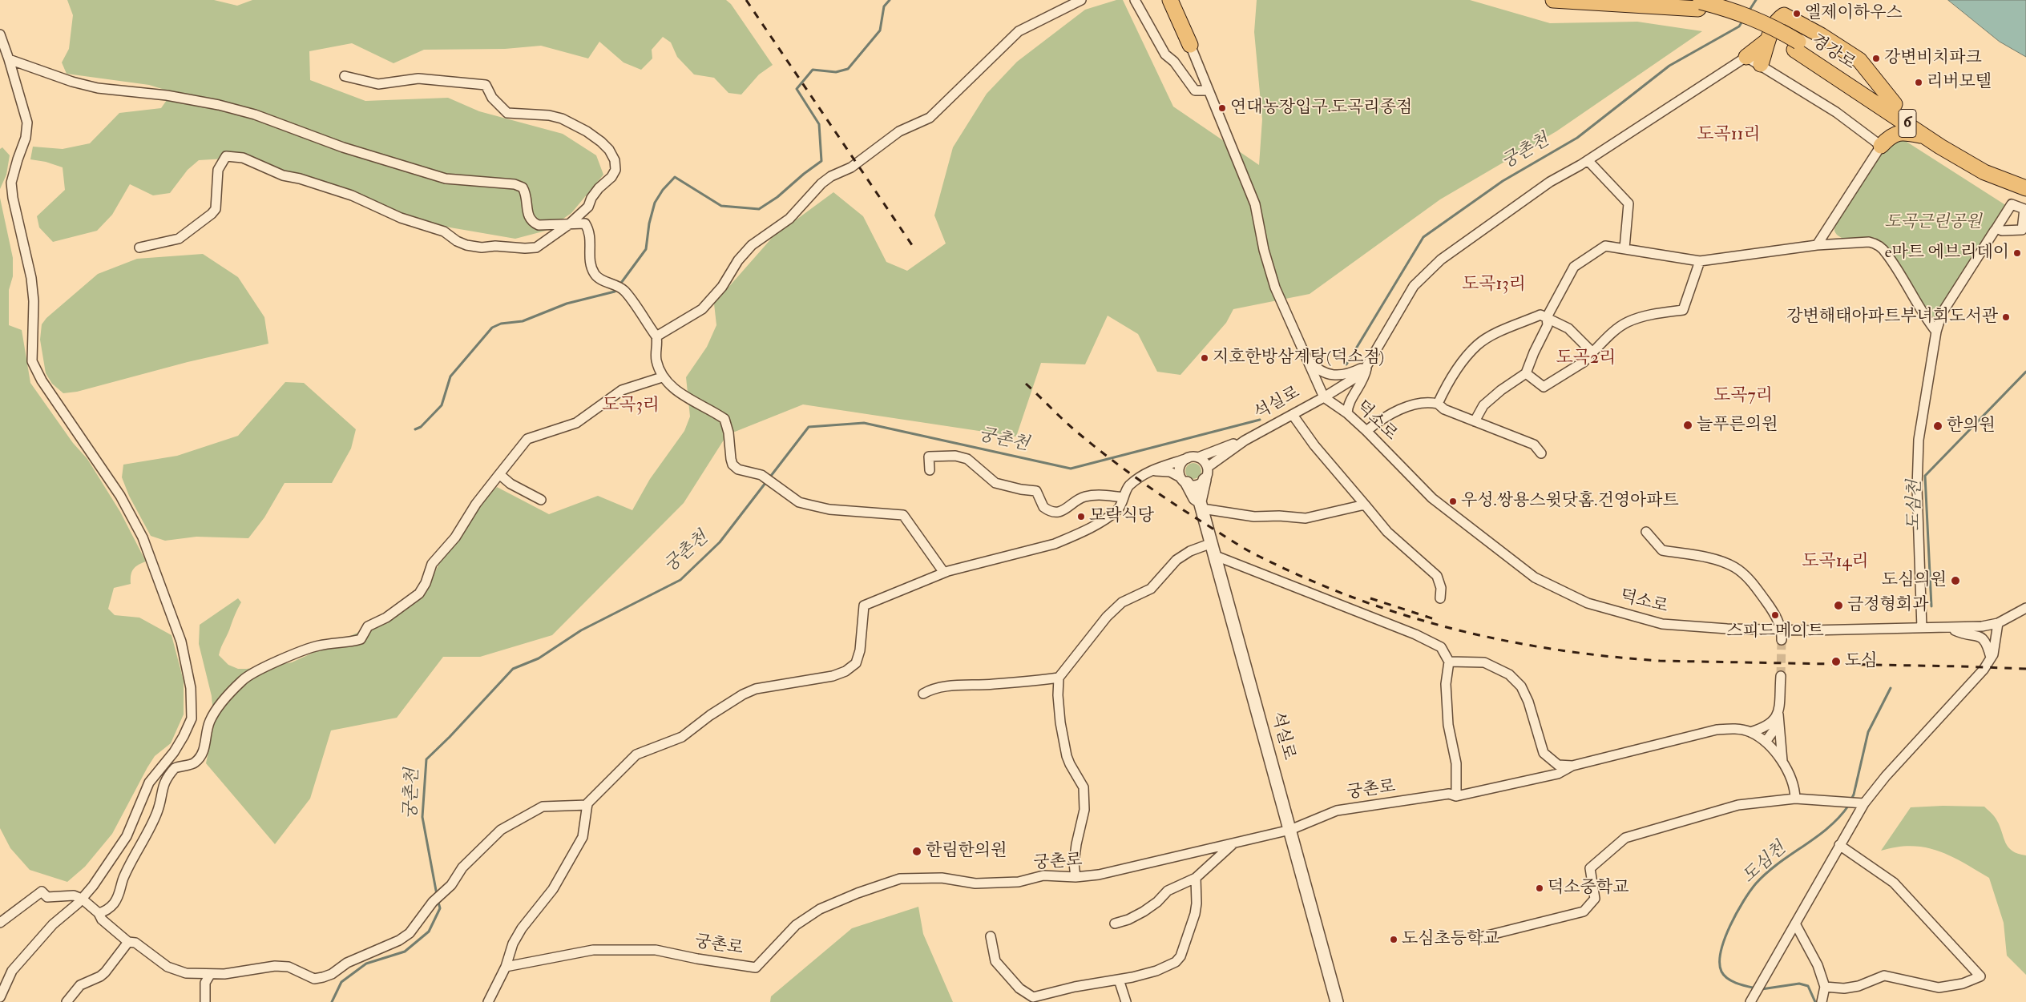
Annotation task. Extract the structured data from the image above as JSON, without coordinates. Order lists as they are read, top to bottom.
{
  "streets": {
    "main road": ["경강로", "6"],
    "street": ["석실로", "덕소로", "궁촌로"]
  },
  "crossings": [
    ["석실로", "덕소로"],
    ["석실로", "궁촌로"]
  ],
  "districts": [
    "도곡11리",
    "도곡13리",
    "도곡2리",
    "도곡7리",
    "도곡3리",
    "도곡14리"
  ],
  "water": ["궁촌천", "도심천"],
  "parks": ["도곡근린공원"],
  "places": [
    "엘제이하우스",
    "강변비치파크",
    "리버모텔",
    "연대농장입구.도곡리종점",
    "e마트 에브리데이",
    "강변해태아파트부녀회도서관",
    "지호한방삼계탕(덕소점)",
    "늘푸른의원",
    "한의원",
    "우성.쌍용스윗닷홈.건영아파트",
    "모락식당",
    "도심의원",
    "금정형회과",
    "스피드메이트",
    "도심",
    "한림한의원",
    "덕소중학교",
    "도심초등학교"
  ]
}
